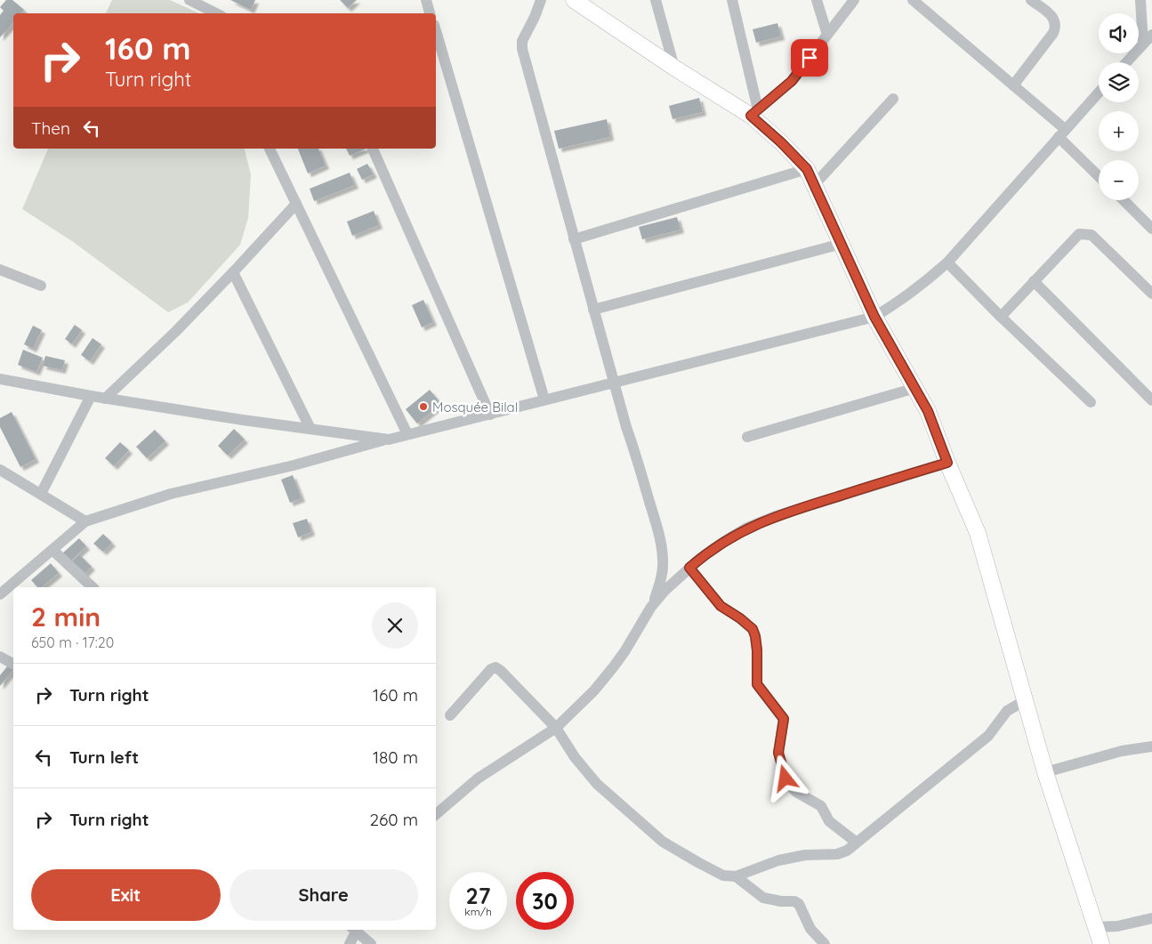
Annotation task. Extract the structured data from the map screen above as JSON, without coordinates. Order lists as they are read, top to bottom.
{
  "places": ["Mosquée Bilal"],
  "page": {
    "map_buttons": ["+", "−"],
    "turn": ["160 m", "Turn right"],
    "then": "Then",
    "heading": ["2 min", "650 m · 17:20"],
    "list": [
      {
        "name": "Turn right",
        "value": "160 m"
      },
      {
        "name": "Turn left",
        "value": "180 m"
      },
      {
        "name": "Turn right",
        "value": "260 m"
      }
    ],
    "buttons": ["Exit", "Share"],
    "speed": "27 km/h",
    "limit": "30"
  }
}
